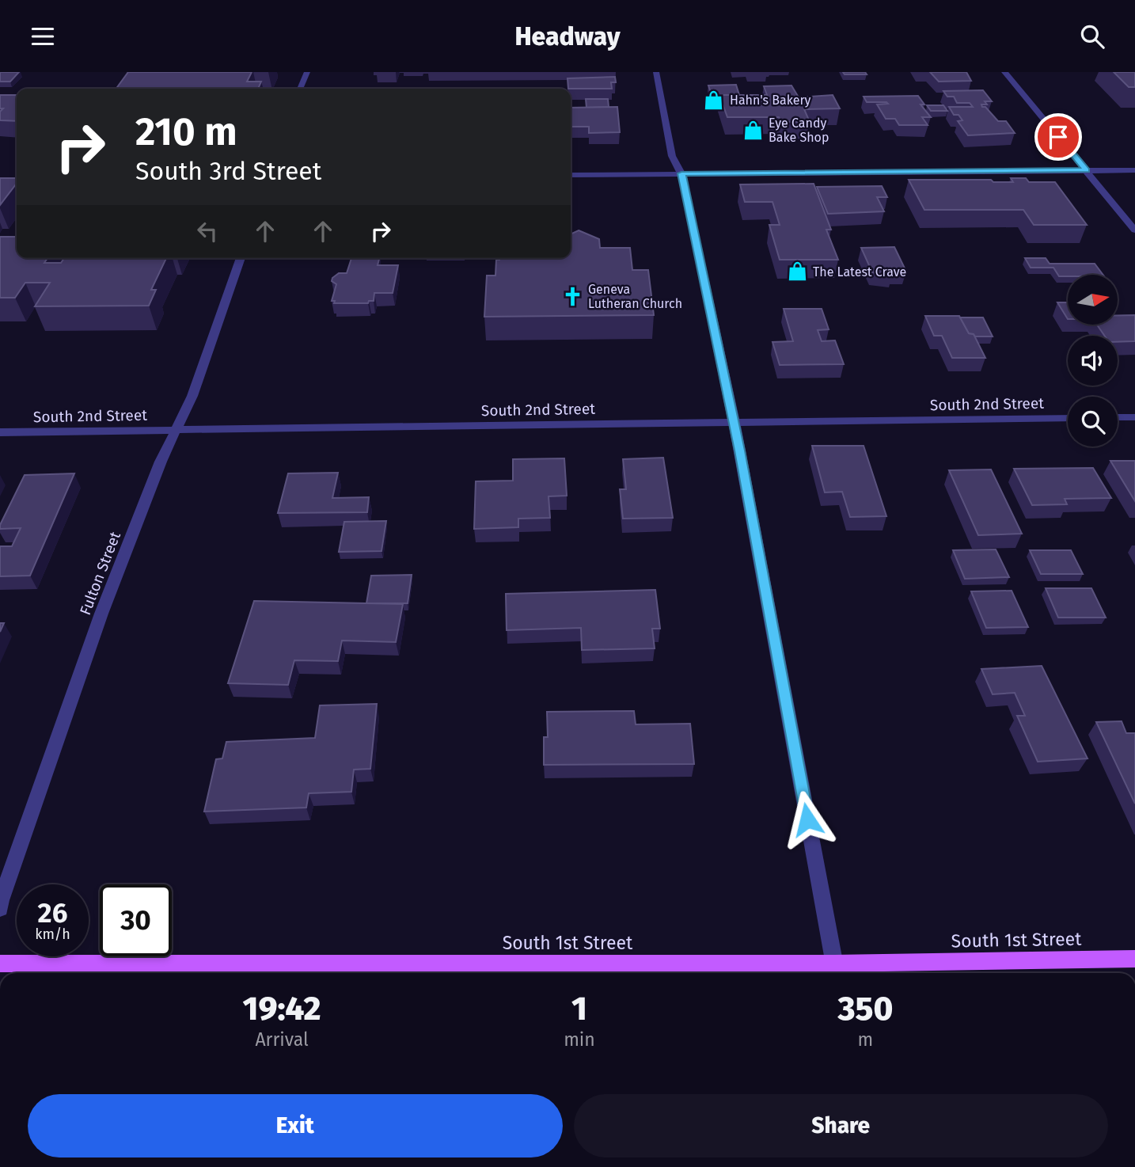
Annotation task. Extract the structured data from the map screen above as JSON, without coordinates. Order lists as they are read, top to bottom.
{
  "streets": {
    "main road": ["South 1st Street"],
    "street": ["South 2nd Street", "Fulton Street"]
  },
  "crossings": [
    ["South 2nd Street", "Fulton Street"]
  ],
  "places": {
    "shop": ["Hahn's Bakery", "Eye Candy Bake Shop", "The Latest Crave"],
    "church": ["Geneva Lutheran Church"]
  },
  "north": "right",
  "page": {
    "header": "Headway",
    "turn": ["210 m", "South 3rd Street"],
    "speed": "26 km/h",
    "limit": "30",
    "eta": [
      "19:42",
      "Arrival",
      "1",
      "min",
      "350",
      "m"
    ],
    "buttons": ["Exit", "Share"]
  }
}
